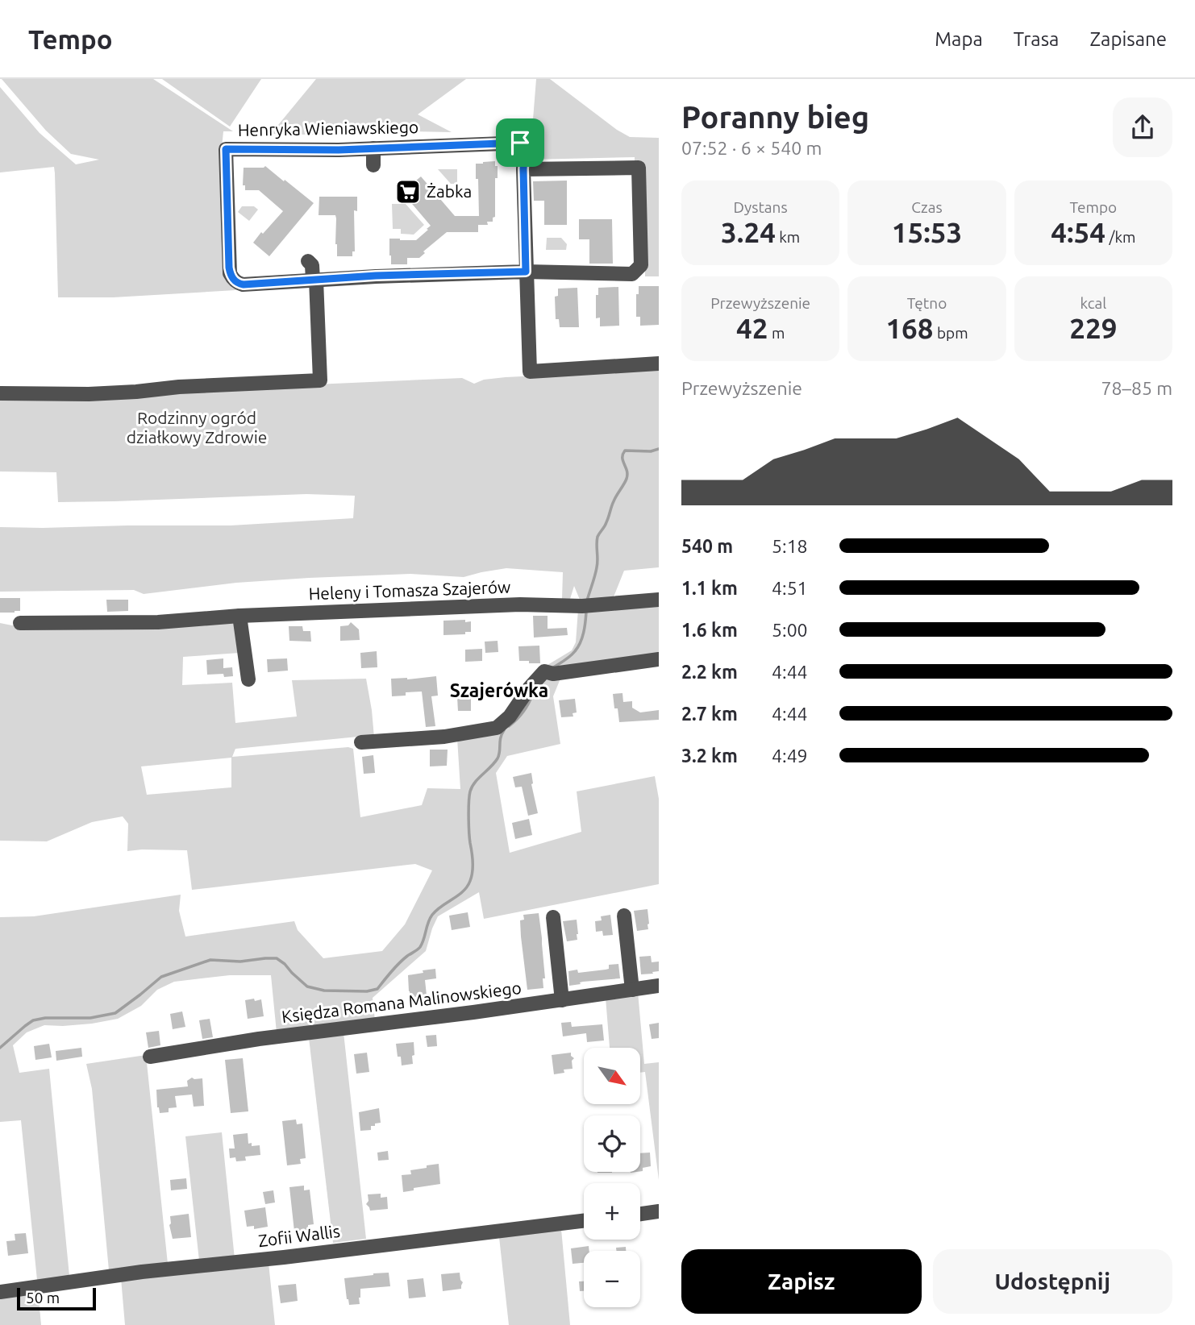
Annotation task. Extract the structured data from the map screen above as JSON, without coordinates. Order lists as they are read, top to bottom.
{
  "streets": {
    "street": [
      "Henryka Wieniawskiego",
      "Heleny i Tomasza Szajerów",
      "Księdza Romana Malinowskiego",
      "Zofii Wallis"
    ]
  },
  "districts": ["Szajerówka"],
  "parks": ["Rodzinny ogród działkowy Zdrowie"],
  "places": {
    "supermarket": ["Żabka"]
  },
  "scale_bar": "50 m",
  "north": "bottom right",
  "page": {
    "header": "Tempo",
    "nav": ["Mapa", "Trasa", "Zapisane"],
    "heading": ["Poranny bieg", "07:52 · 6 × 540 m"],
    "stats": [
      ["Dystans", "3.24 km"],
      ["Czas", "15:53"],
      ["Tempo", "4:54 /km"],
      ["Przewyższenie", "42 m"],
      ["Tętno", "168 bpm"],
      ["kcal", "229"]
    ],
    "chart": ["Przewyższenie", "78–85 m"],
    "list": [
      {
        "name": "540 m",
        "note": "5:18"
      },
      {
        "name": "1.1 km",
        "note": "4:51"
      },
      {
        "name": "1.6 km",
        "note": "5:00"
      },
      {
        "name": "2.2 km",
        "note": "4:44"
      },
      {
        "name": "2.7 km",
        "note": "4:44"
      },
      {
        "name": "3.2 km",
        "note": "4:49"
      }
    ],
    "map_buttons": ["+", "−"],
    "buttons": ["Zapisz", "Udostępnij"],
    "scale": "50 m"
  }
}
